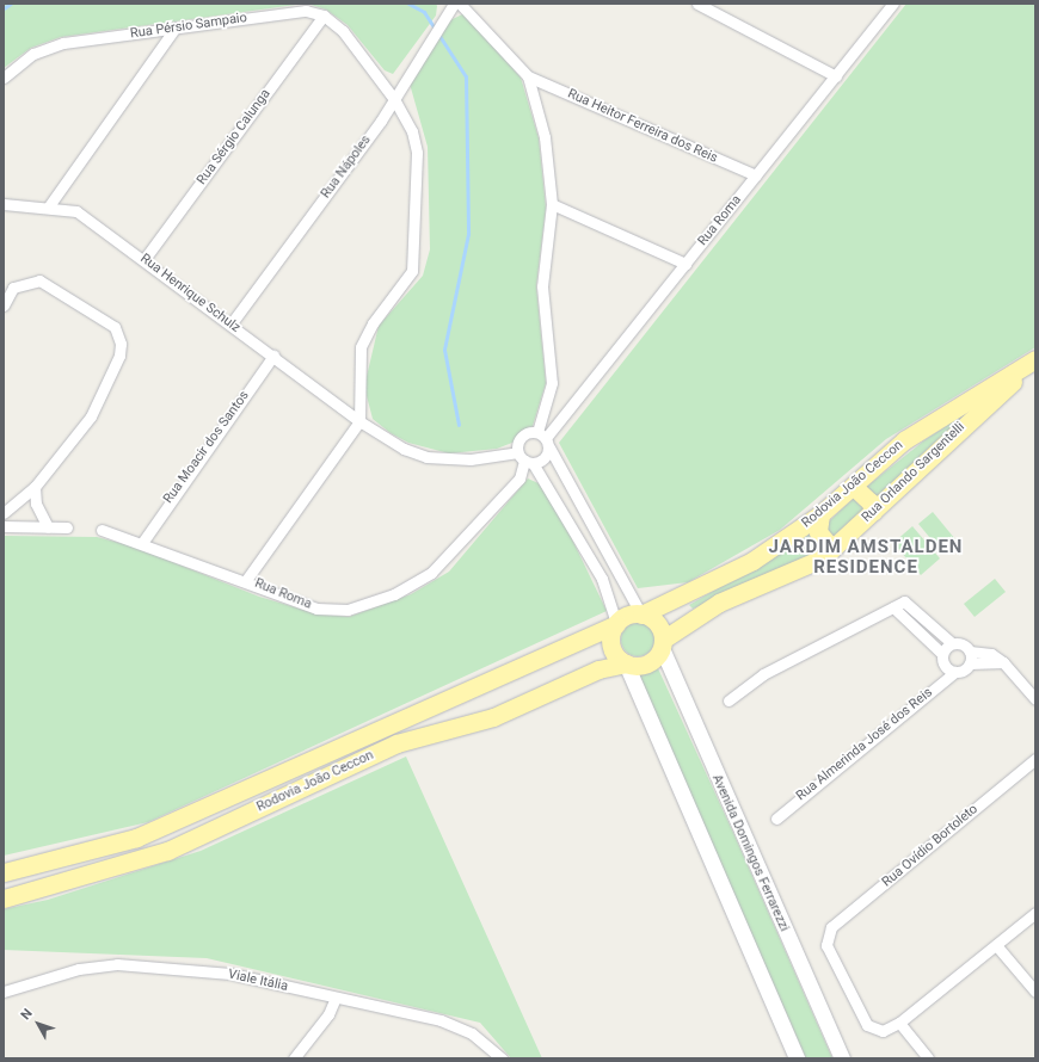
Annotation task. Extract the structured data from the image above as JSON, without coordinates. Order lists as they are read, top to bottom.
{
  "streets": {
    "main road": ["Rua Orlando Sargentelli", "Rodovia João Ceccon", "Avenida Domingos Ferrarezzi"],
    "street": [
      "Rua Pérsio Sampaio",
      "Rua Heitor Ferreira dos Reis",
      "Rua Sérgio Calunga",
      "Rua Nápoles",
      "Rua Roma",
      "Rua Henrique Schulz",
      "Rua Moacir dos Santos",
      "Rua Almerinda José dos Reis",
      "Rua Ovídio Bortoleto",
      "Viale Itália"
    ]
  },
  "crossings": [
    ["Rua Pérsio Sampaio", "Rua Sérgio Calunga"],
    ["Rua Pérsio Sampaio", "Rua Nápoles"],
    ["Rua Pérsio Sampaio", "Rua Henrique Schulz"],
    ["Rua Heitor Ferreira dos Reis", "Rua Roma"],
    ["Rua Sérgio Calunga", "Rua Henrique Schulz"],
    ["Rua Nápoles", "Rua Henrique Schulz"],
    ["Rua Roma", "Rua Moacir dos Santos"],
    ["Rua Henrique Schulz", "Rua Moacir dos Santos"],
    ["Rua Orlando Sargentelli", "Rodovia João Ceccon"],
    ["Rua Orlando Sargentelli", "Avenida Domingos Ferrarezzi"],
    ["Rodovia João Ceccon", "Avenida Domingos Ferrarezzi"]
  ],
  "districts": ["JARDIM AMSTALDEN RESIDENCE"],
  "north": "top left"
}
